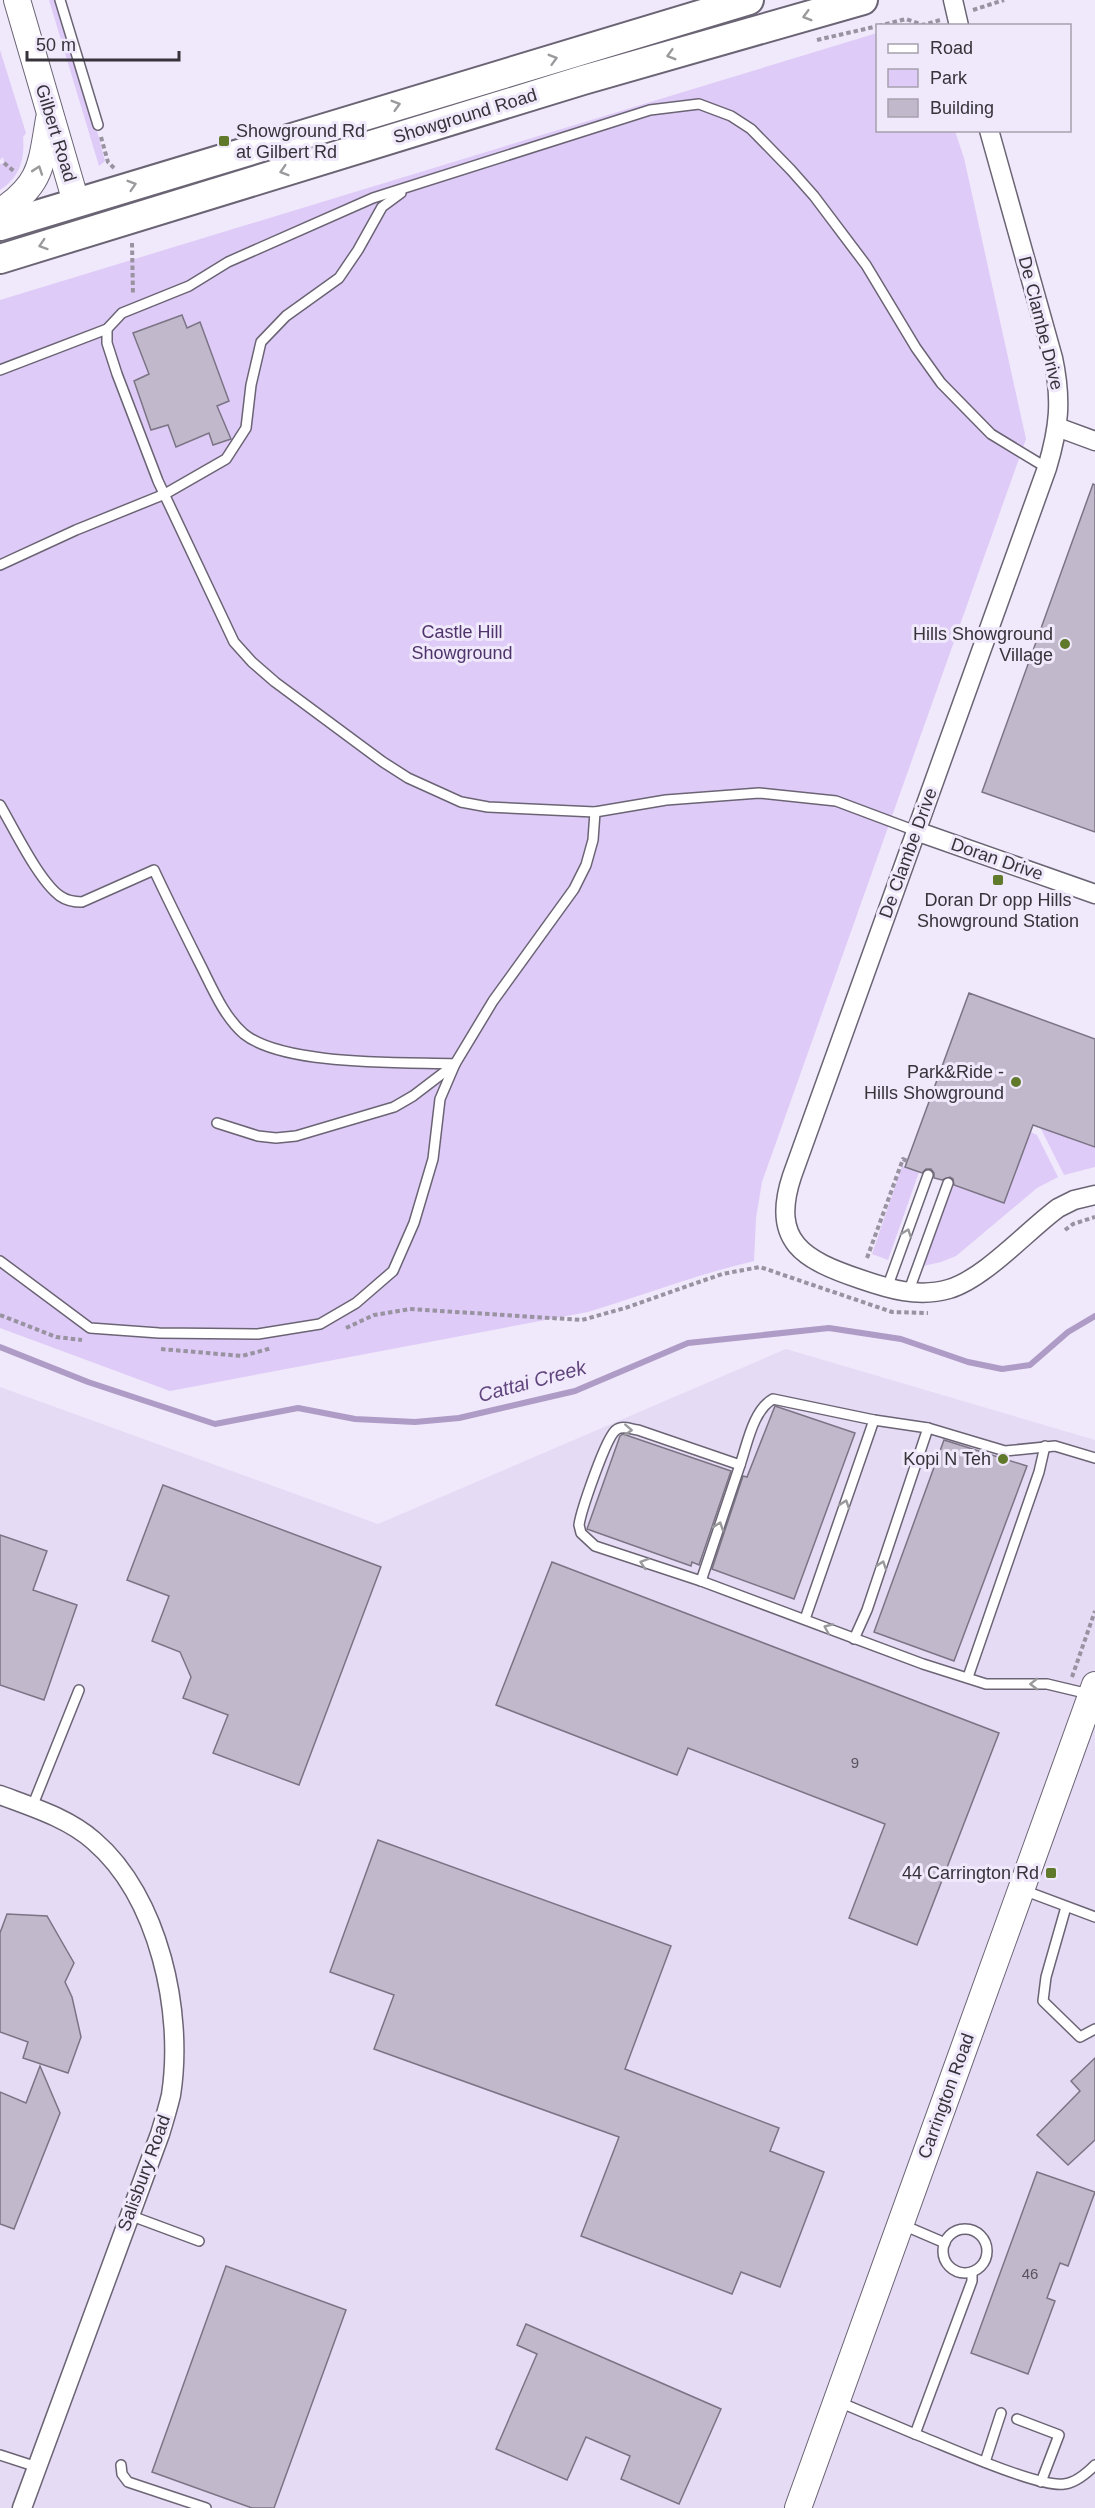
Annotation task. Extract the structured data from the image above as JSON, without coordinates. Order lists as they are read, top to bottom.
{
  "streets": {
    "main road": ["Showground Road", "Gilbert Road", "Carrington Road"],
    "street": ["De Clambe Drive", "Doran Drive", "Salisbury Road"]
  },
  "crossings": [
    ["Showground Road", "Gilbert Road"],
    ["De Clambe Drive", "Doran Drive"]
  ],
  "water": ["Cattai Creek"],
  "parks": ["Castle Hill Showground"],
  "places": {
    "transit": ["Showground Rd at Gilbert Rd", "Doran Dr opp Hills Showground Station", "44 Carrington Rd"],
    "other": ["Hills Showground Village", "Park&Ride - Hills Showground", "Kopi N Teh"]
  },
  "house_numbers": ["9", "46"],
  "legend": ["Road", "Park", "Building"],
  "scale_bar": "50 m"
}
